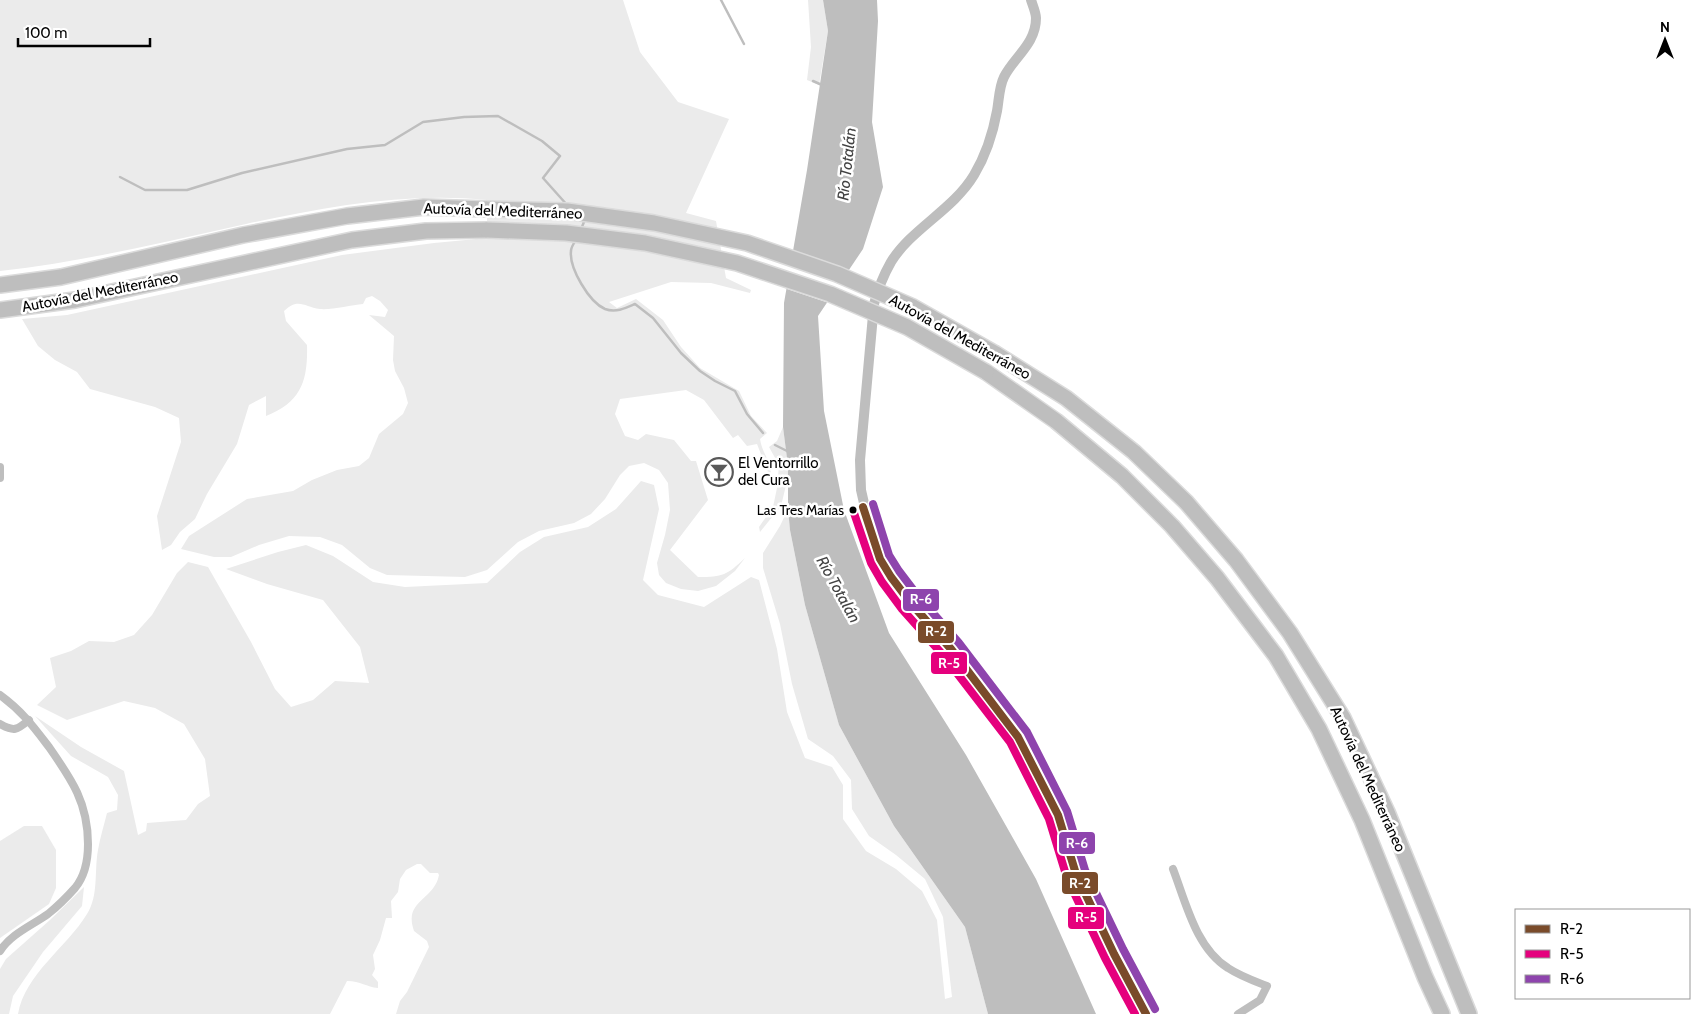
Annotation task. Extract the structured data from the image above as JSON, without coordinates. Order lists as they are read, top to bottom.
{
  "streets": {
    "highway": ["Autovía del Mediterráneo"]
  },
  "water": ["Río Totalán"],
  "places": {
    "bar": ["El Ventorrillo del Cura"],
    "other": ["Las Tres Marías"]
  },
  "lines": ["transit line R-6", "transit line R-2", "transit line R-5"],
  "legend": ["R-2", "R-5", "R-6"],
  "scale_bar": "100 m",
  "north": "top"
}
